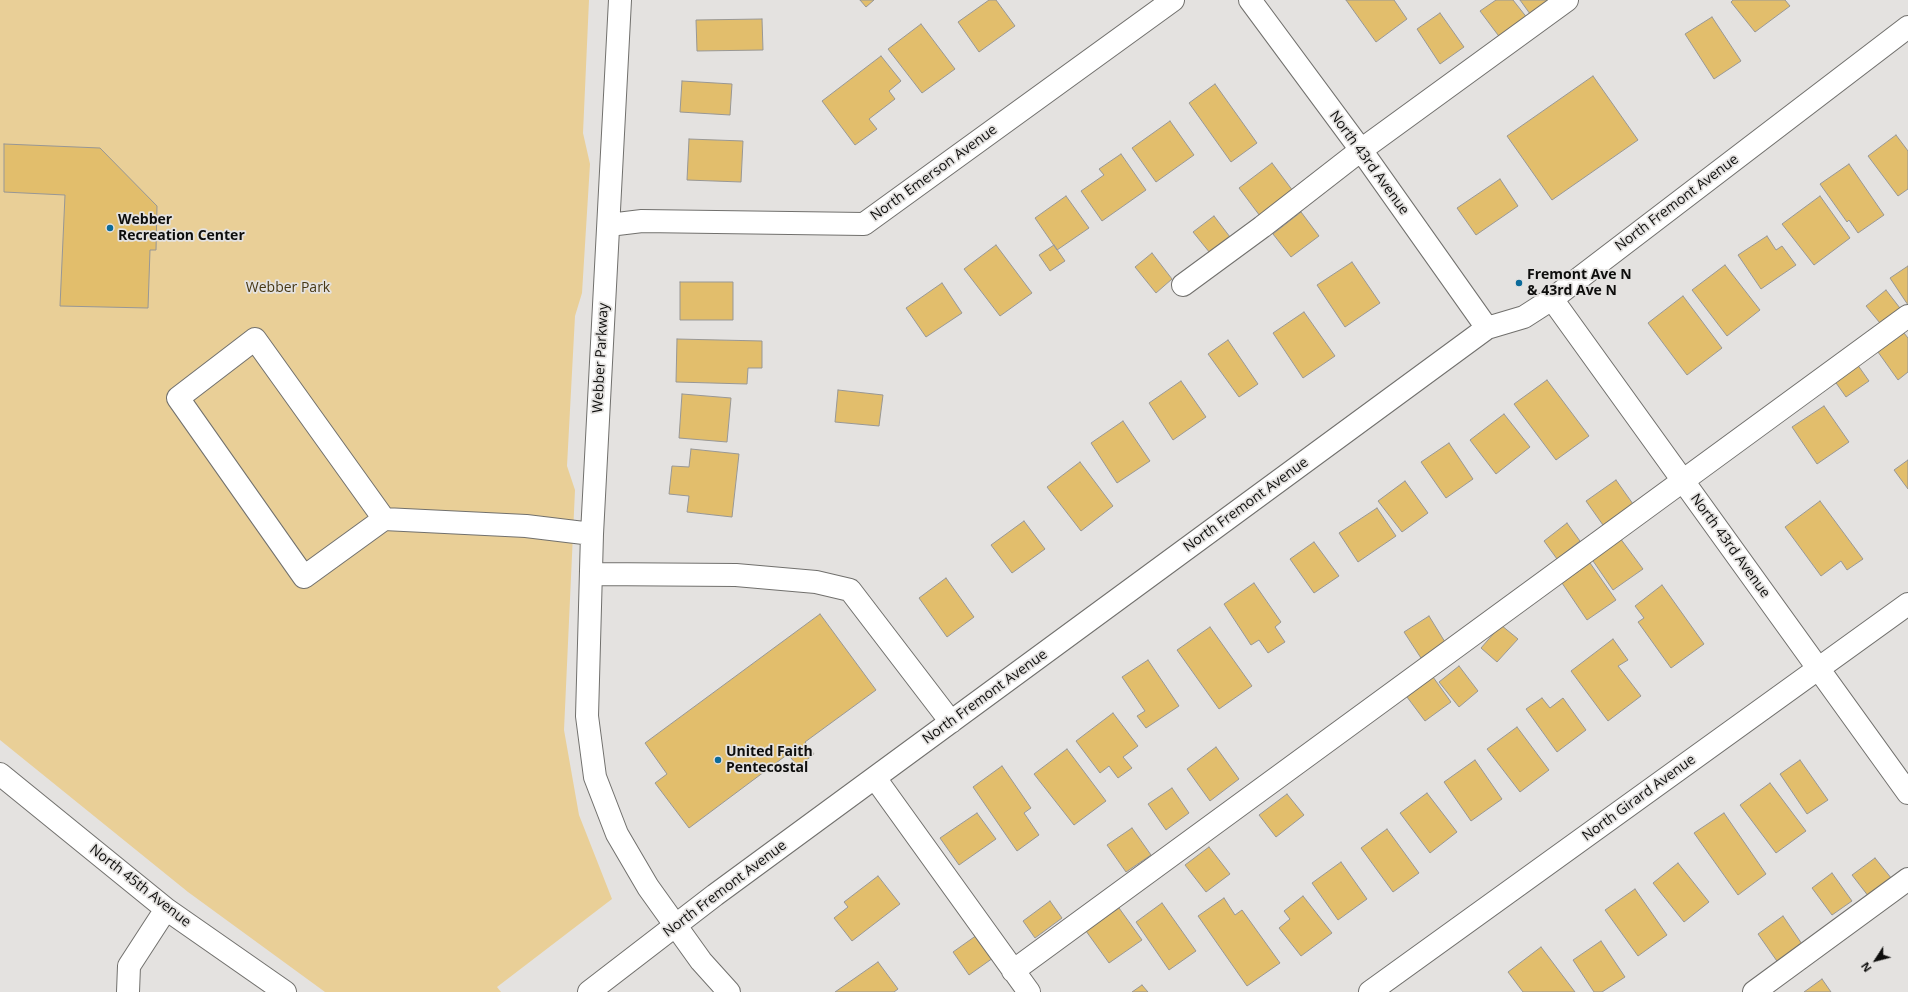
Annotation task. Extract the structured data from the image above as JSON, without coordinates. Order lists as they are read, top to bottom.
{
  "streets": {
    "street": [
      "North 43rd Avenue",
      "North Emerson Avenue",
      "North Fremont Avenue",
      "Webber Parkway",
      "North Girard Avenue",
      "North 45th Avenue"
    ]
  },
  "crossings": [
    ["North 43rd Avenue", "North Fremont Avenue"],
    ["North 43rd Avenue", "North Girard Avenue"],
    ["North Emerson Avenue", "Webber Parkway"],
    ["North Fremont Avenue", "Webber Parkway"]
  ],
  "parks": ["Webber Park"],
  "places": ["Webber Recreation Center", "Fremont Ave N & 43rd Ave N", "United Faith Pentecostal"],
  "north": "bottom left"
}
